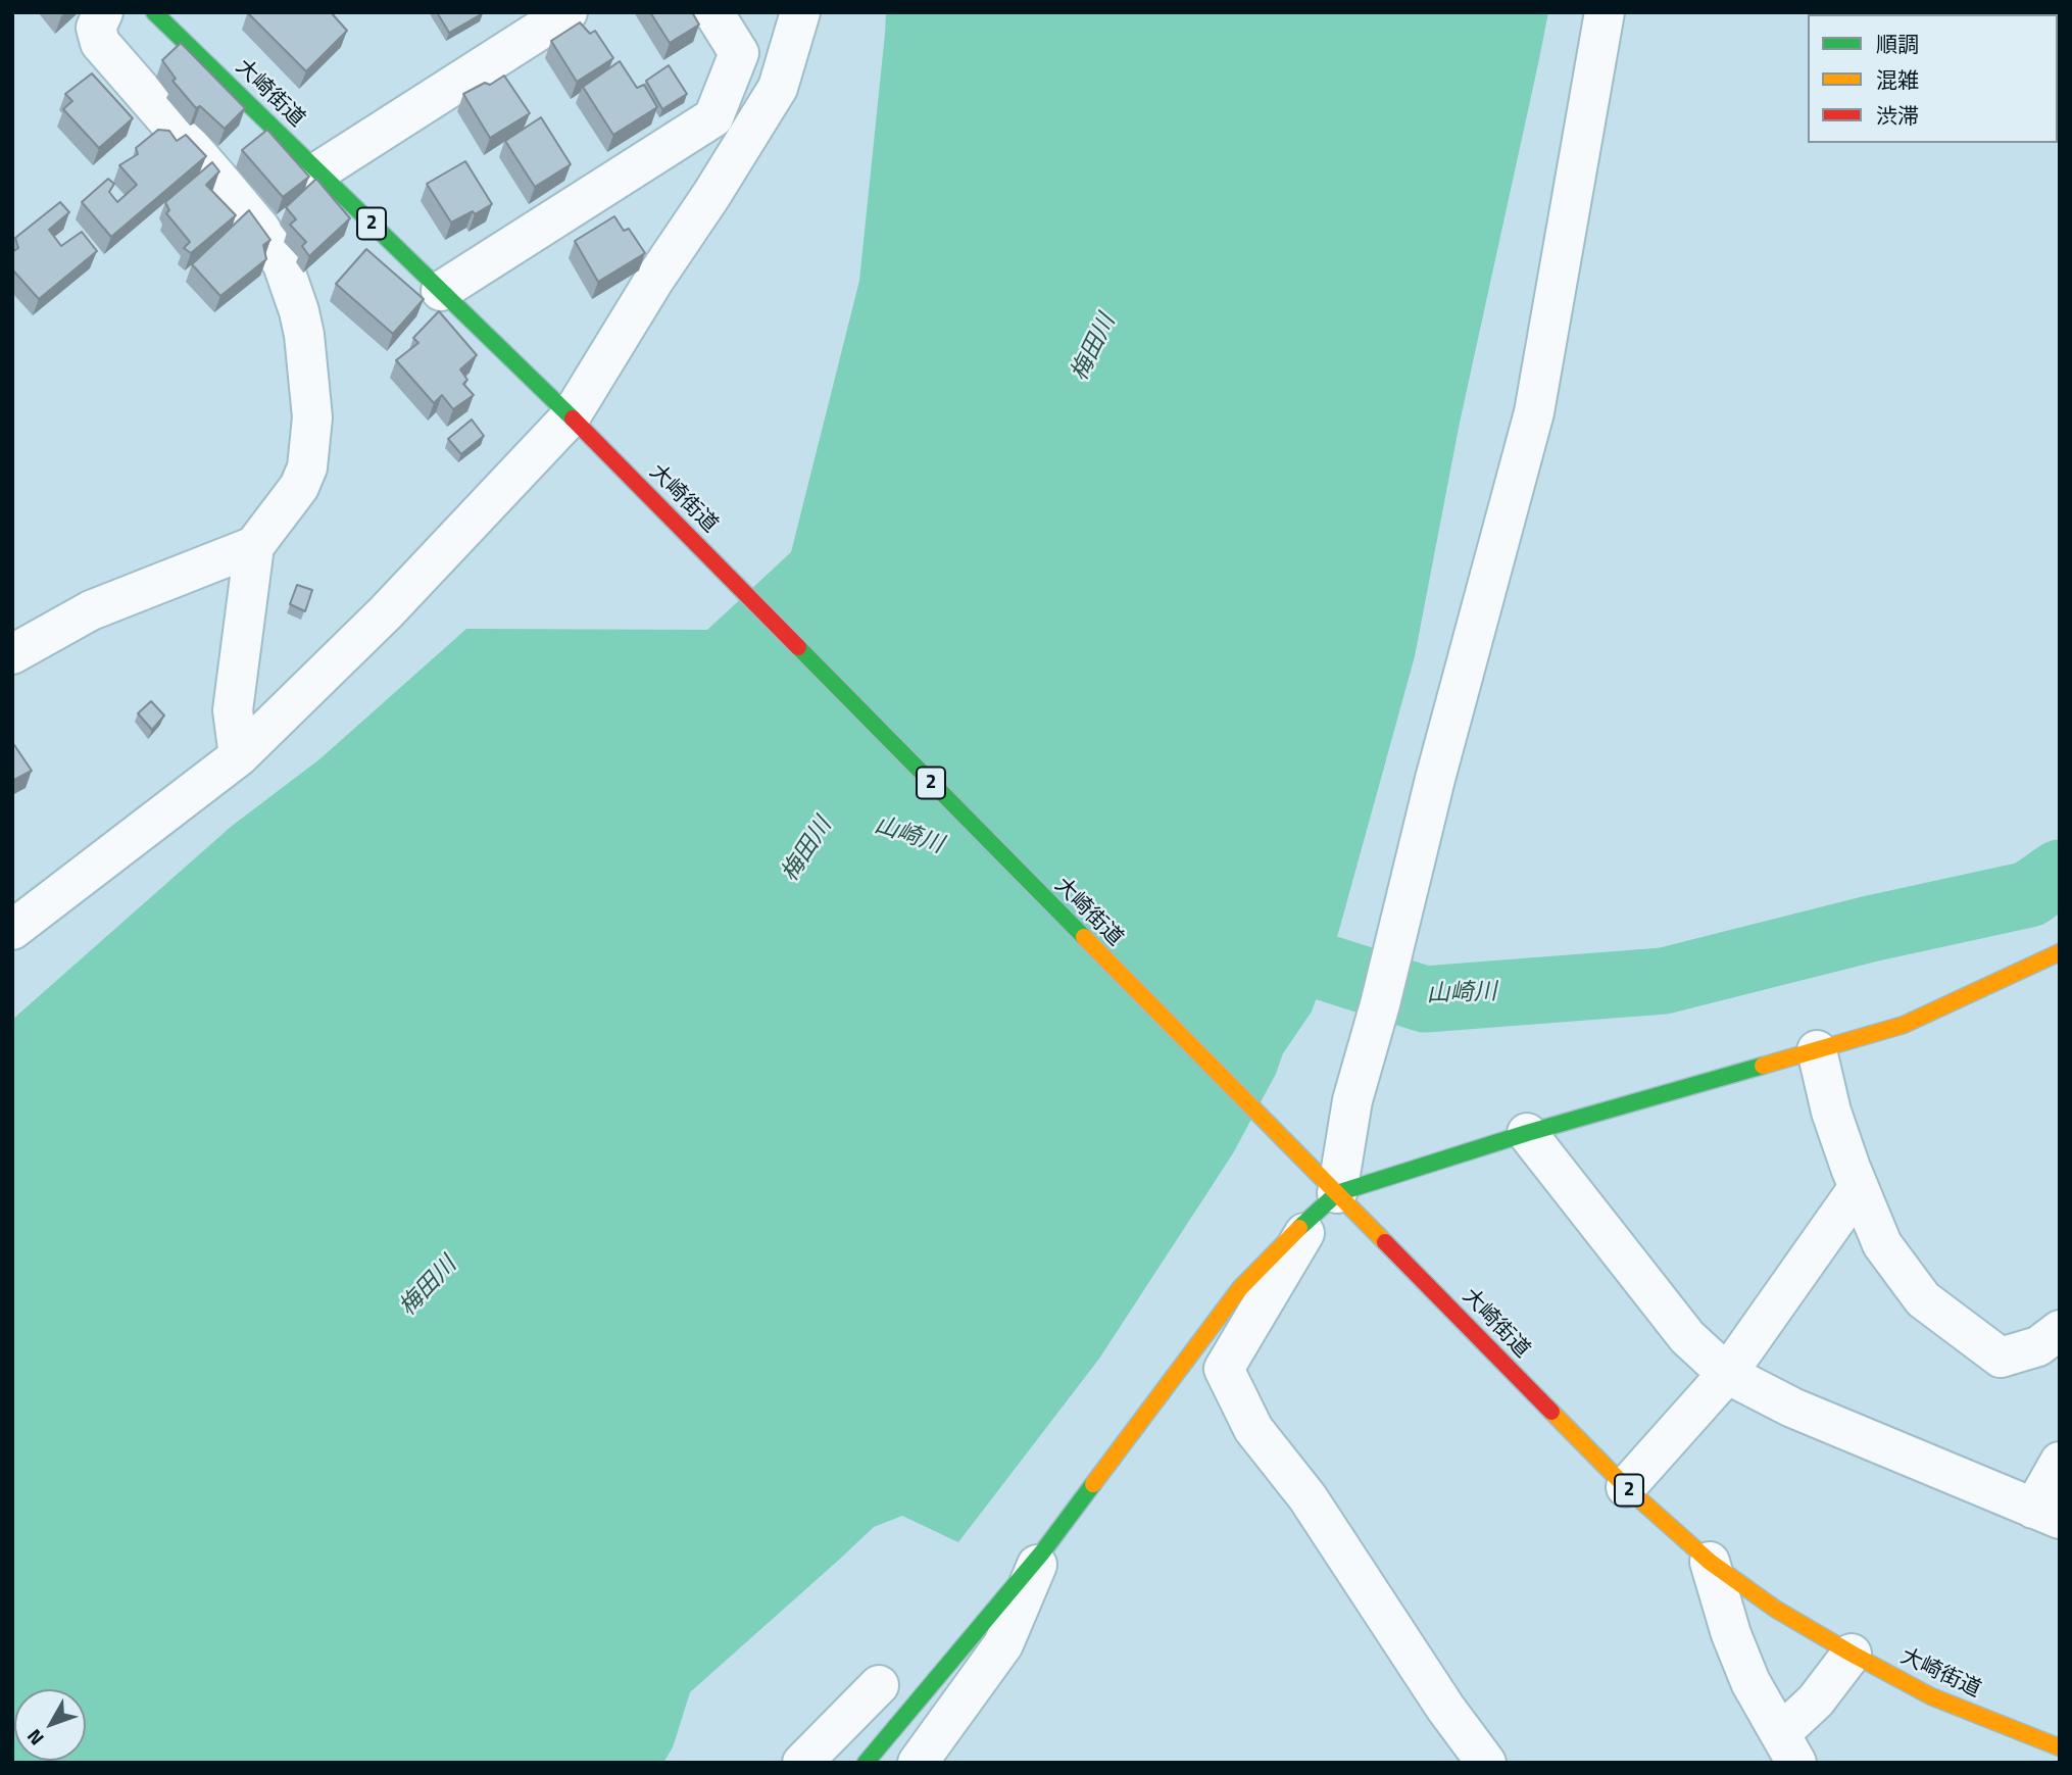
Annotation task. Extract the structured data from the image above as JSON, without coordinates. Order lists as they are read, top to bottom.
{
  "streets": {
    "main road": ["大崎街道", "2"]
  },
  "water": ["梅田川", "山崎川"],
  "legend": ["順調", "混雑", "渋滞"],
  "north": "bottom left"
}
